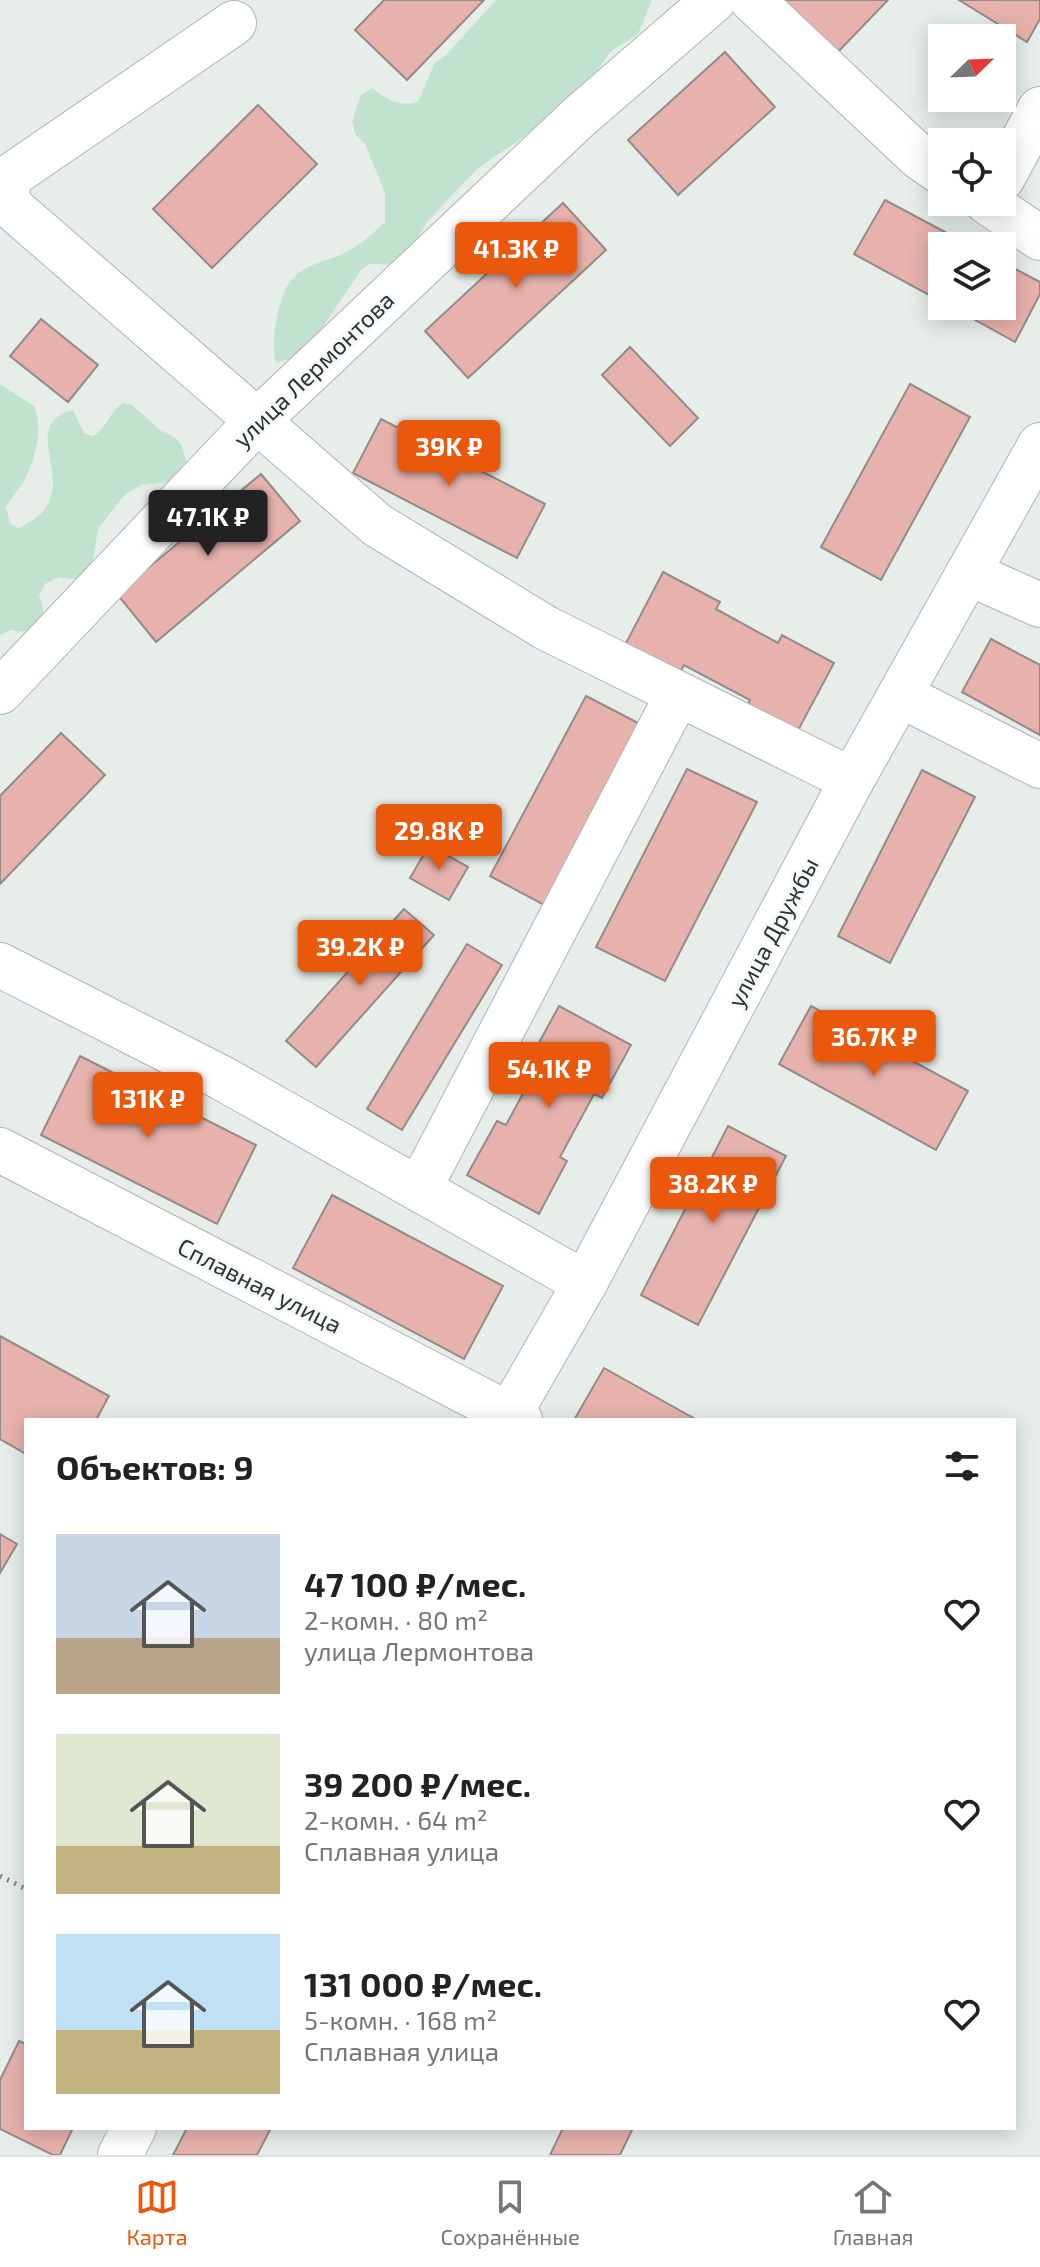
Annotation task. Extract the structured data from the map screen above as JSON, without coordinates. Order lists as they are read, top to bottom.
{
  "streets": {
    "street": ["улица Лермонтова", "улица Дружбы", "Сплавная улица"]
  },
  "crossings": [
    ["улица Дружбы", "Сплавная улица"]
  ],
  "north": "top right",
  "page": {
    "price": [
      "41.3K ₽",
      "39K ₽",
      "47.1K ₽",
      "29.8K ₽",
      "39.2K ₽",
      "36.7K ₽",
      "54.1K ₽",
      "131K ₽",
      "38.2K ₽"
    ],
    "heading": "Объектов: 9",
    "list": [
      {
        "name": "47 100 ₽/мес.",
        "note": "2-комн. · 80 m² · улица Лермонтова"
      },
      {
        "name": "39 200 ₽/мес.",
        "note": "2-комн. · 64 m² · Сплавная улица"
      },
      {
        "name": "131 000 ₽/мес.",
        "note": "5-комн. · 168 m² · Сплавная улица"
      }
    ],
    "tabs": ["Карта", "Сохранённые", "Главная"]
  }
}
